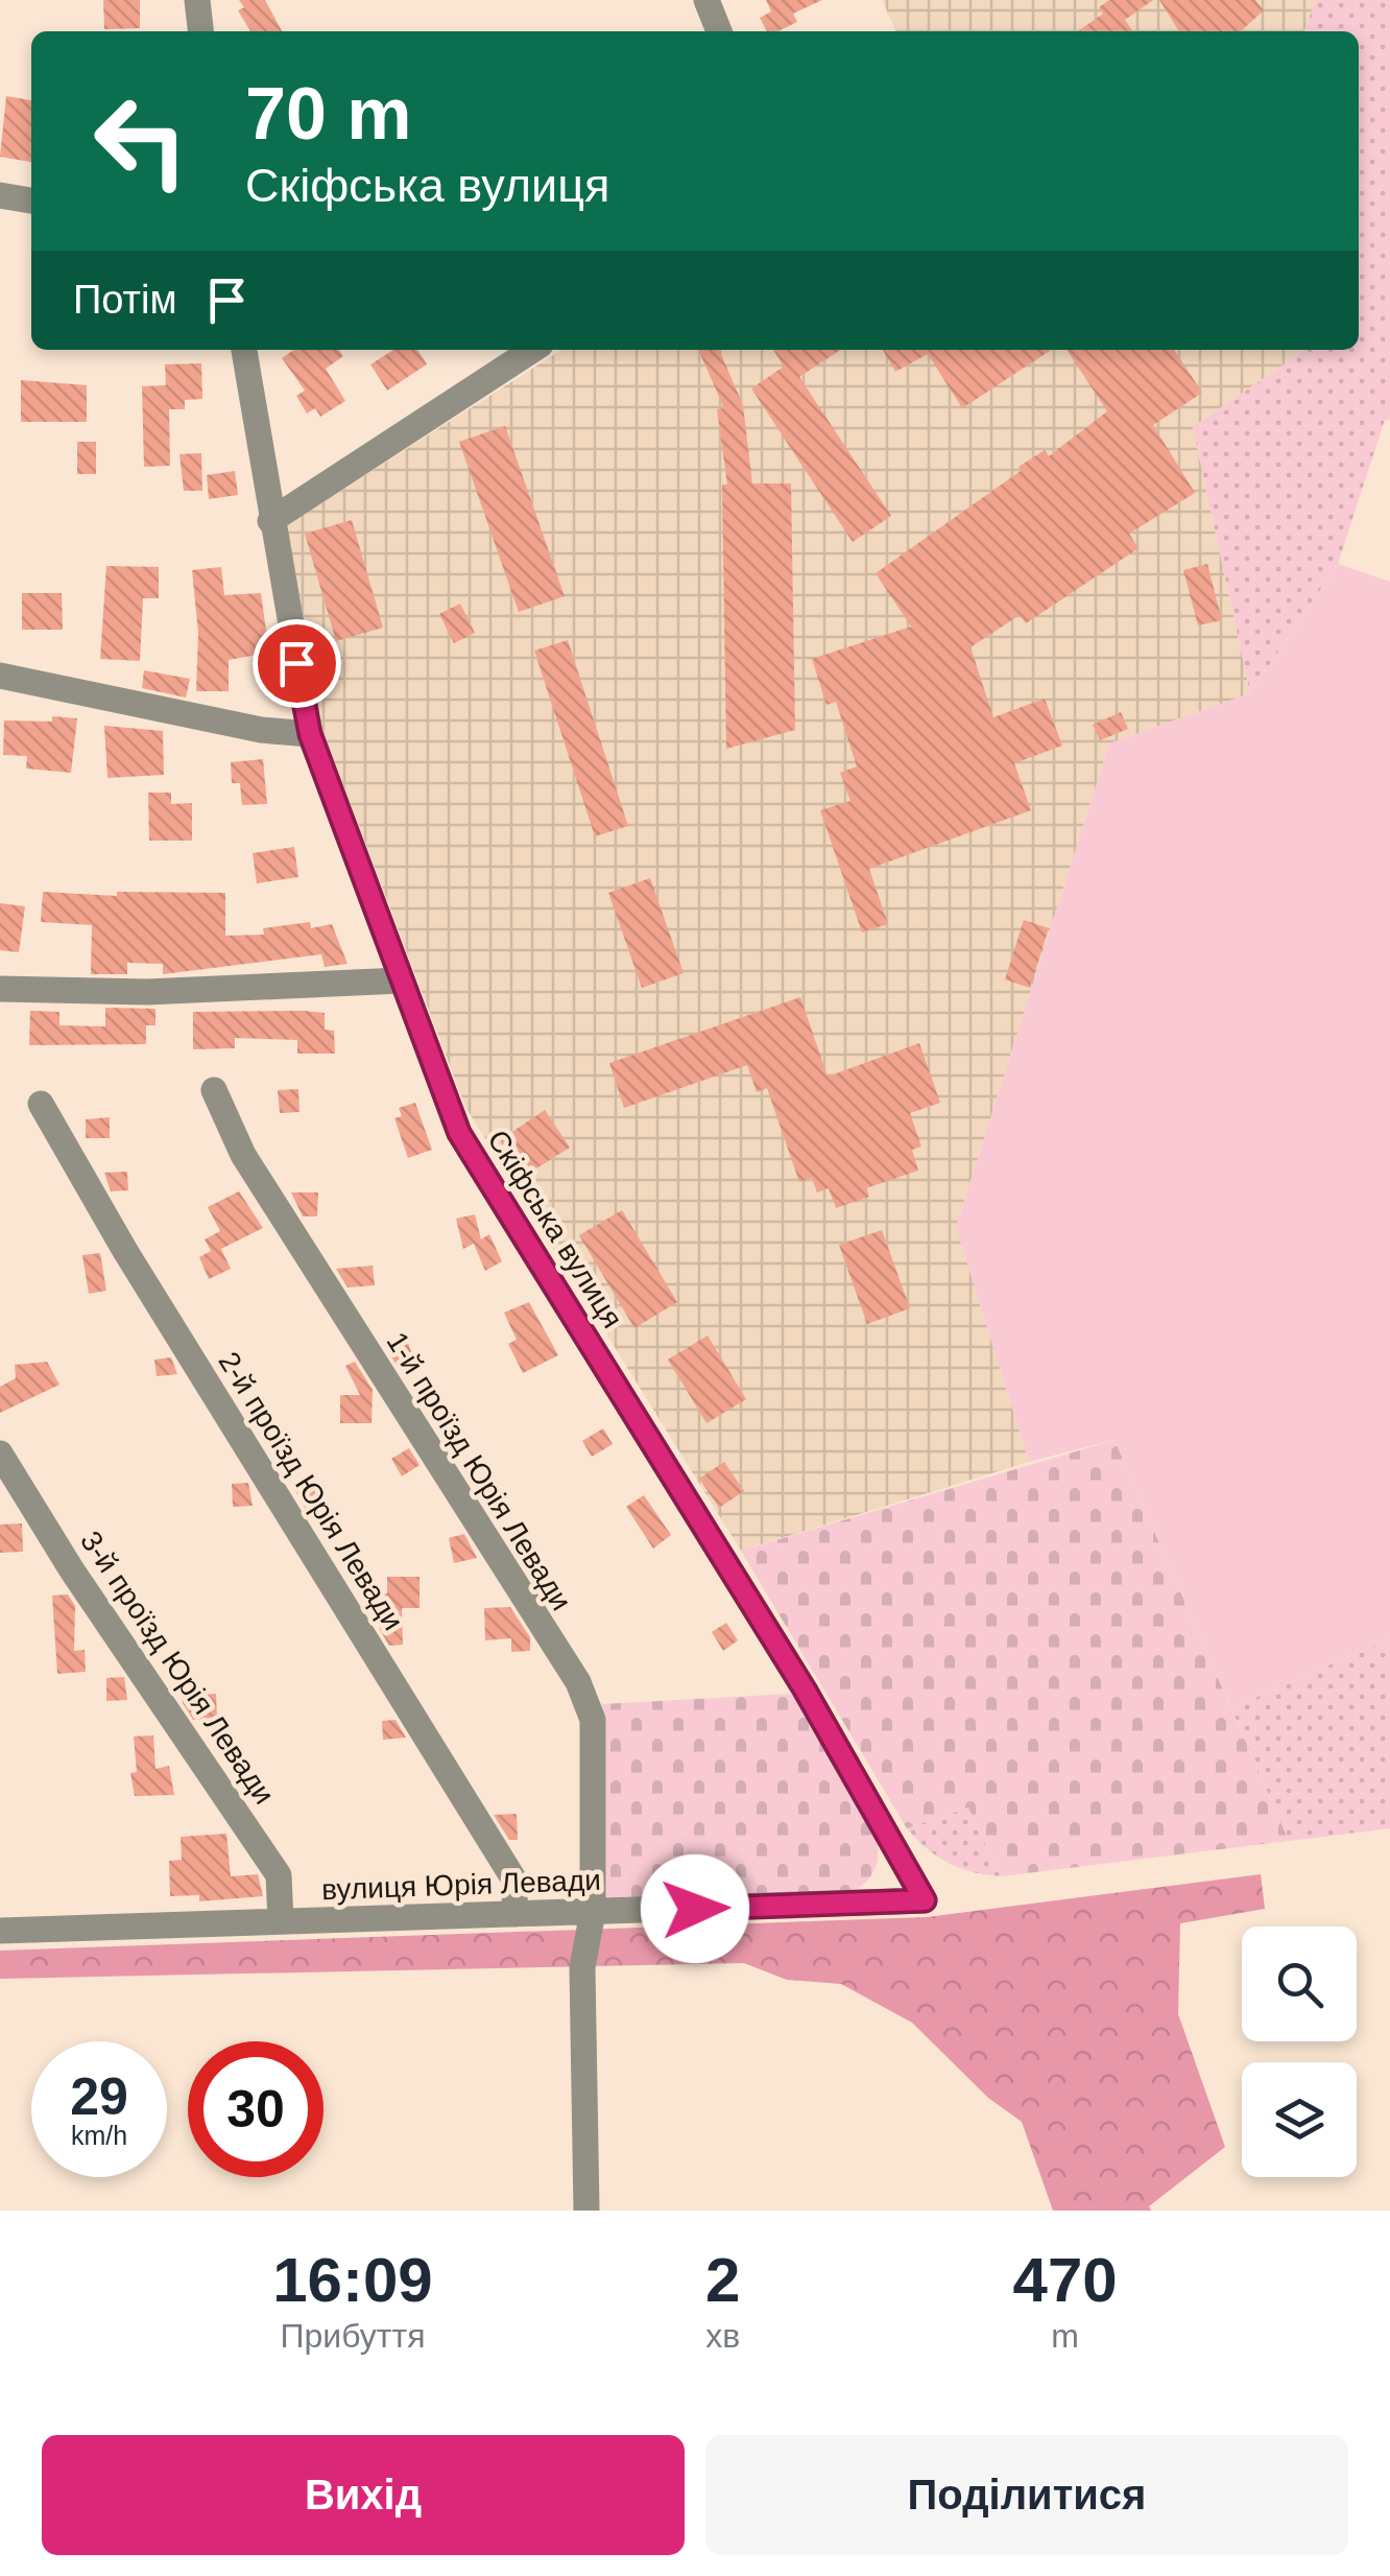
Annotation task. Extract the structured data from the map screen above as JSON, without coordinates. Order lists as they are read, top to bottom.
{
  "streets": {
    "street": [
      "Скіфська вулиця",
      "1-й проїзд Юрія Левади",
      "2-й проїзд Юрія Левади",
      "3-й проїзд Юрія Левади",
      "вулиця Юрія Левади"
    ]
  },
  "crossings": [
    ["Скіфська вулиця", "вулиця Юрія Левади"],
    ["1-й проїзд Юрія Левади", "вулиця Юрія Левади"],
    ["2-й проїзд Юрія Левади", "вулиця Юрія Левади"],
    ["3-й проїзд Юрія Левади", "вулиця Юрія Левади"]
  ],
  "page": {
    "turn": ["70 m", "Скіфська вулиця"],
    "then": "Потім",
    "speed": "29 km/h",
    "limit": "30",
    "eta": [
      "16:09",
      "Прибуття",
      "2",
      "хв",
      "470",
      "m"
    ],
    "buttons": ["Вихід", "Поділитися"]
  }
}
